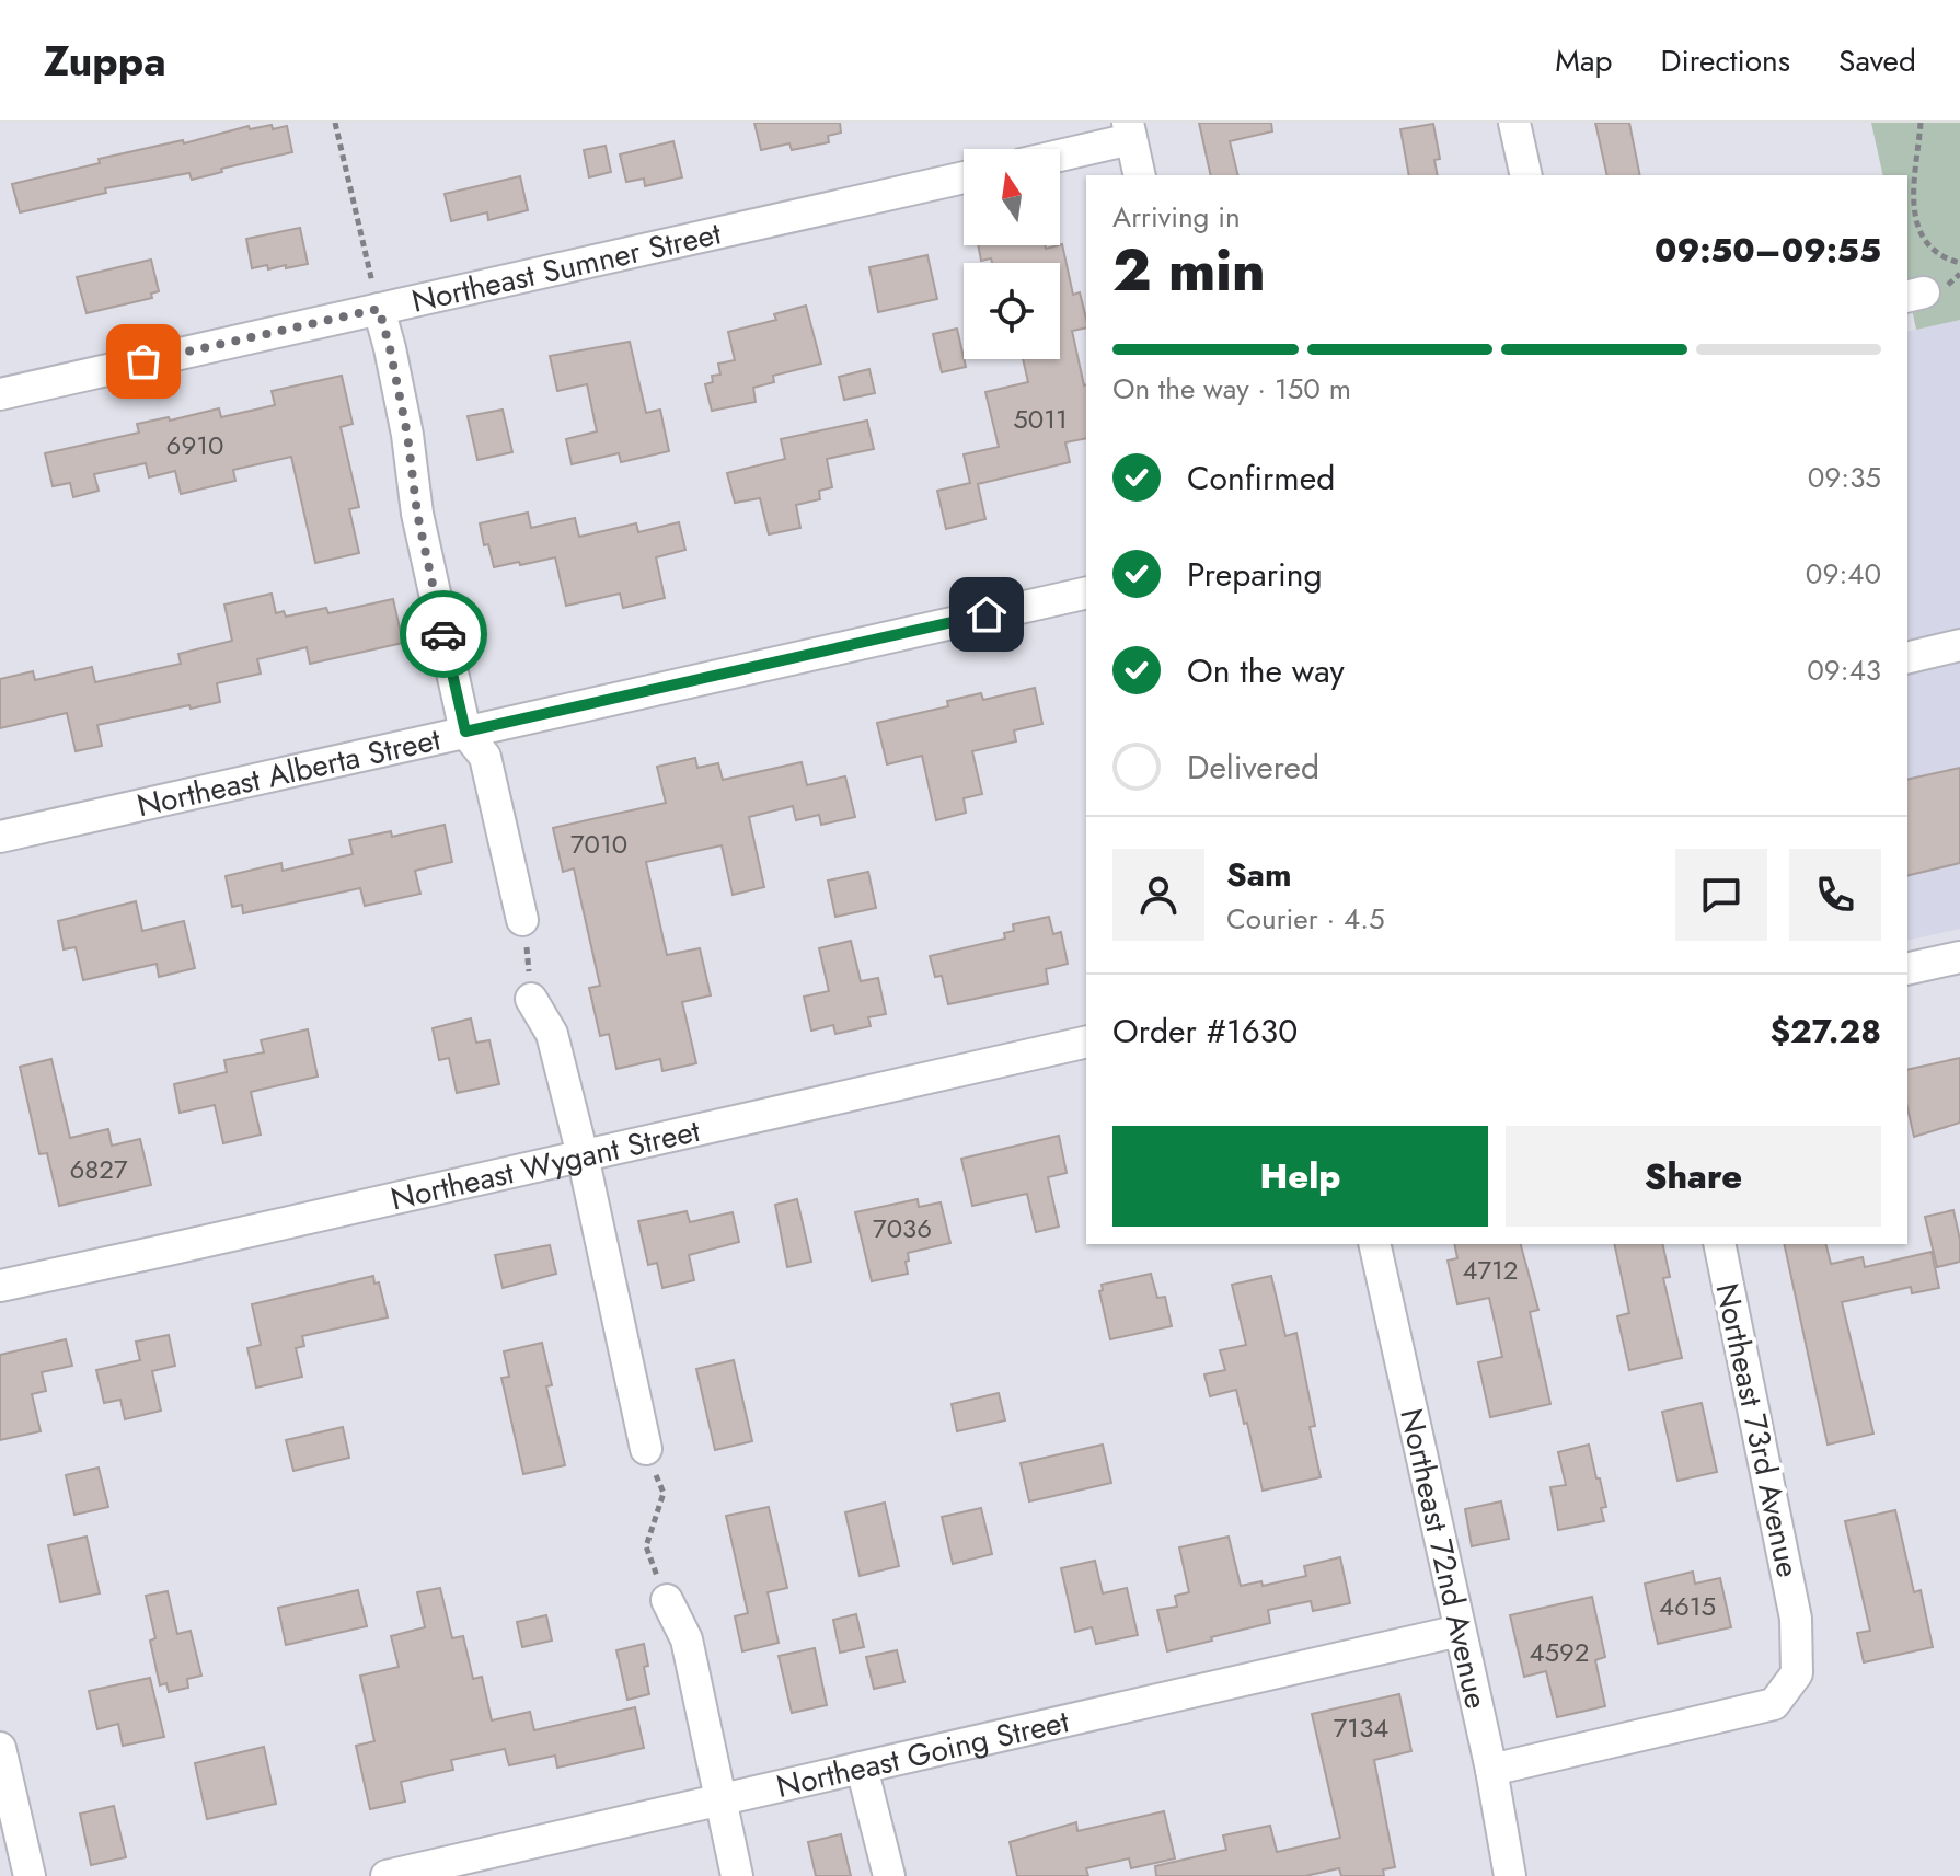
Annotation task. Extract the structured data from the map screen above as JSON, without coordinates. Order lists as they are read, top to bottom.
{
  "streets": {
    "street": [
      "Northeast Sumner Street",
      "Northeast Alberta Street",
      "Northeast Wygant Street",
      "Northeast 73rd Avenue",
      "Northeast 72nd Avenue",
      "Northeast Going Street"
    ]
  },
  "crossings": [
    ["Northeast 73rd Avenue", "Northeast 72nd Avenue"],
    ["Northeast 72nd Avenue", "Northeast Going Street"]
  ],
  "house_numbers": [
    "5011",
    "6910",
    "7010",
    "6827",
    "7036",
    "4712",
    "4615",
    "4592",
    "7134"
  ],
  "north": "top",
  "page": {
    "header": "Zuppa",
    "nav": ["Map", "Directions", "Saved"],
    "heading": ["2 min", "Arriving in", "09:50–09:55"],
    "panel": [
      "Sam",
      "Courier · 4.5",
      "Order #1630",
      "$27.28"
    ],
    "bar": "On the way · 150 m",
    "list": [
      ["Confirmed", "09:35"],
      ["Preparing", "09:40"],
      ["On the way", "09:43"],
      "Delivered"
    ],
    "buttons": ["Help", "Share"]
  }
}
